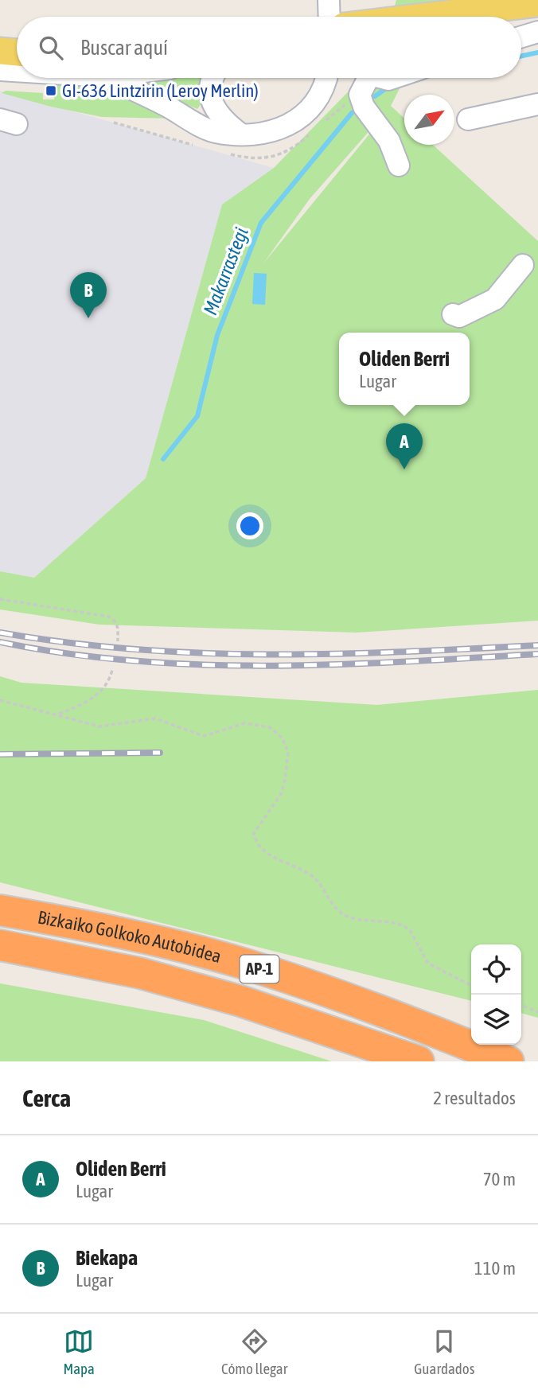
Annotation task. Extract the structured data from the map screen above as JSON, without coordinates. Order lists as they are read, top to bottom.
{
  "streets": {
    "highway": ["Bizkaiko Golkoko Autobidea", "AP-1"]
  },
  "water": ["Makarrastegi"],
  "places": {
    "transit": ["GI-636 Lintzirin (Leroy Merlin)"]
  },
  "north": "top right",
  "page": {
    "search": "Buscar aquí",
    "pins": ["B", "A"],
    "popup": ["Oliden Berri", "Lugar"],
    "heading": ["Cerca", "2 resultados"],
    "list": [
      {
        "mark": "A",
        "name": "Oliden Berri",
        "note": "Lugar",
        "value": "70 m"
      },
      {
        "mark": "B",
        "name": "Biekapa",
        "note": "Lugar",
        "value": "110 m"
      }
    ],
    "nav": ["Mapa", "Cómo llegar", "Guardados"]
  }
}
